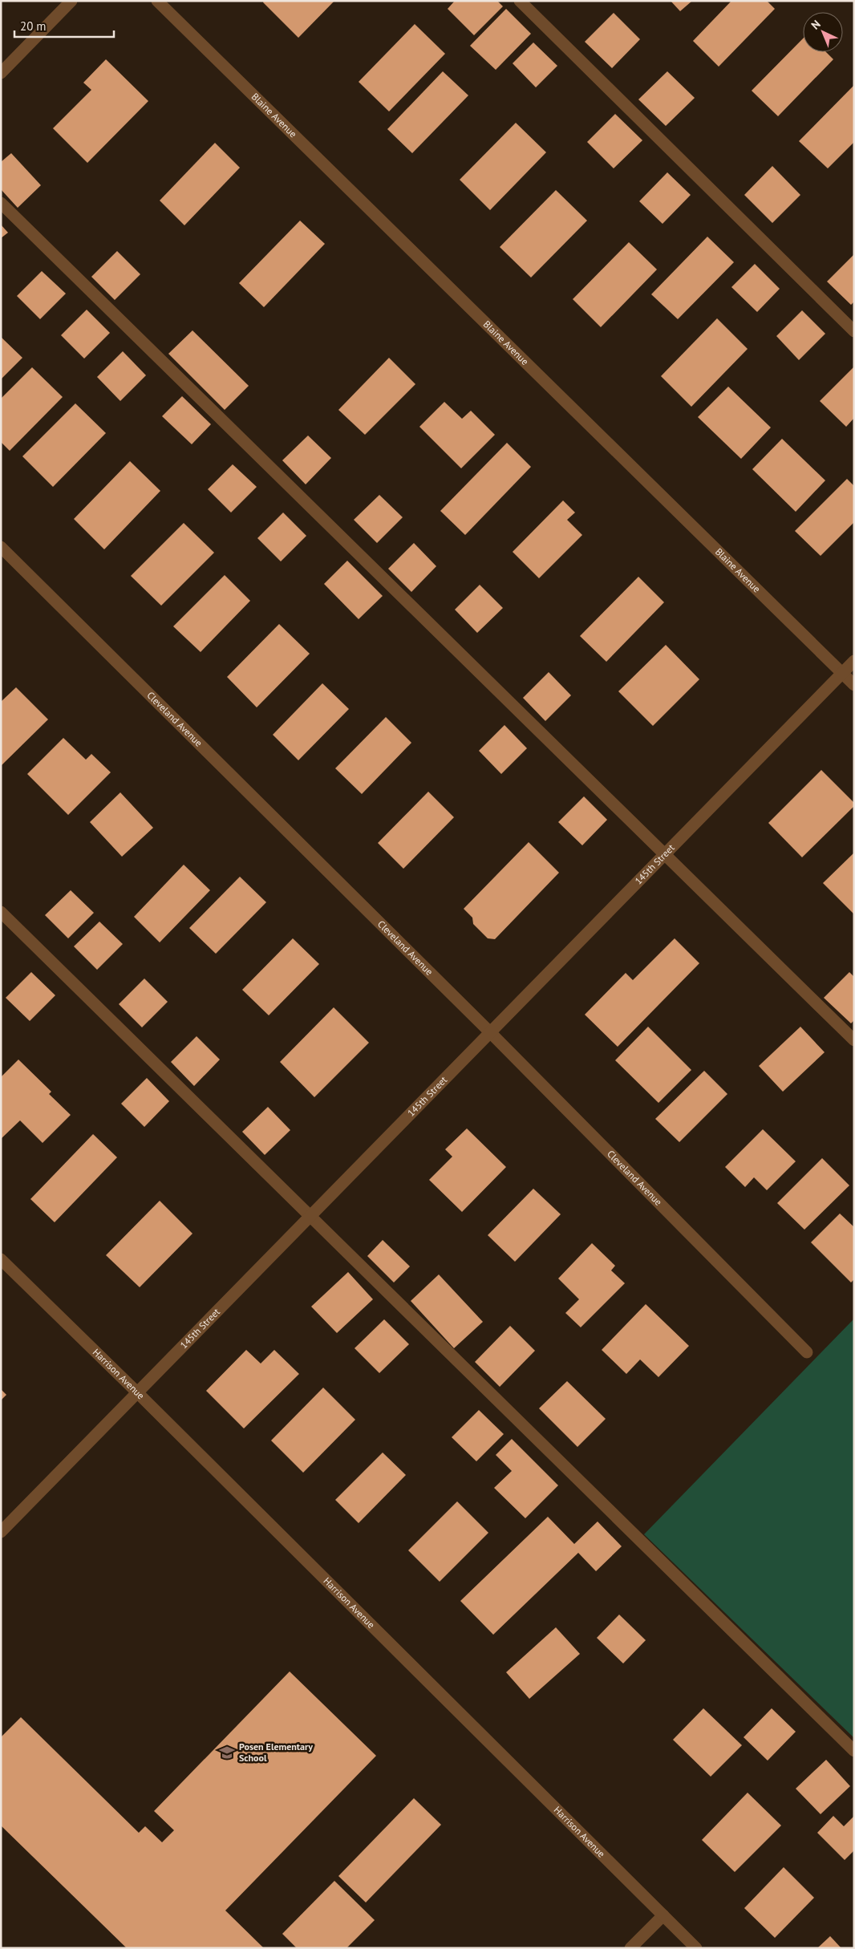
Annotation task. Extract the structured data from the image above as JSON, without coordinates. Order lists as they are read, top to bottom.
{
  "streets": {
    "street": [
      "Blaine Avenue",
      "Cleveland Avenue",
      "145th Street",
      "Harrison Avenue"
    ]
  },
  "crossings": [
    ["Blaine Avenue", "145th Street"],
    ["Cleveland Avenue", "145th Street"],
    ["145th Street", "Harrison Avenue"]
  ],
  "places": {
    "school or university": ["Posen Elementary School"]
  },
  "scale_bar": "20 m",
  "north": "top left"
}
